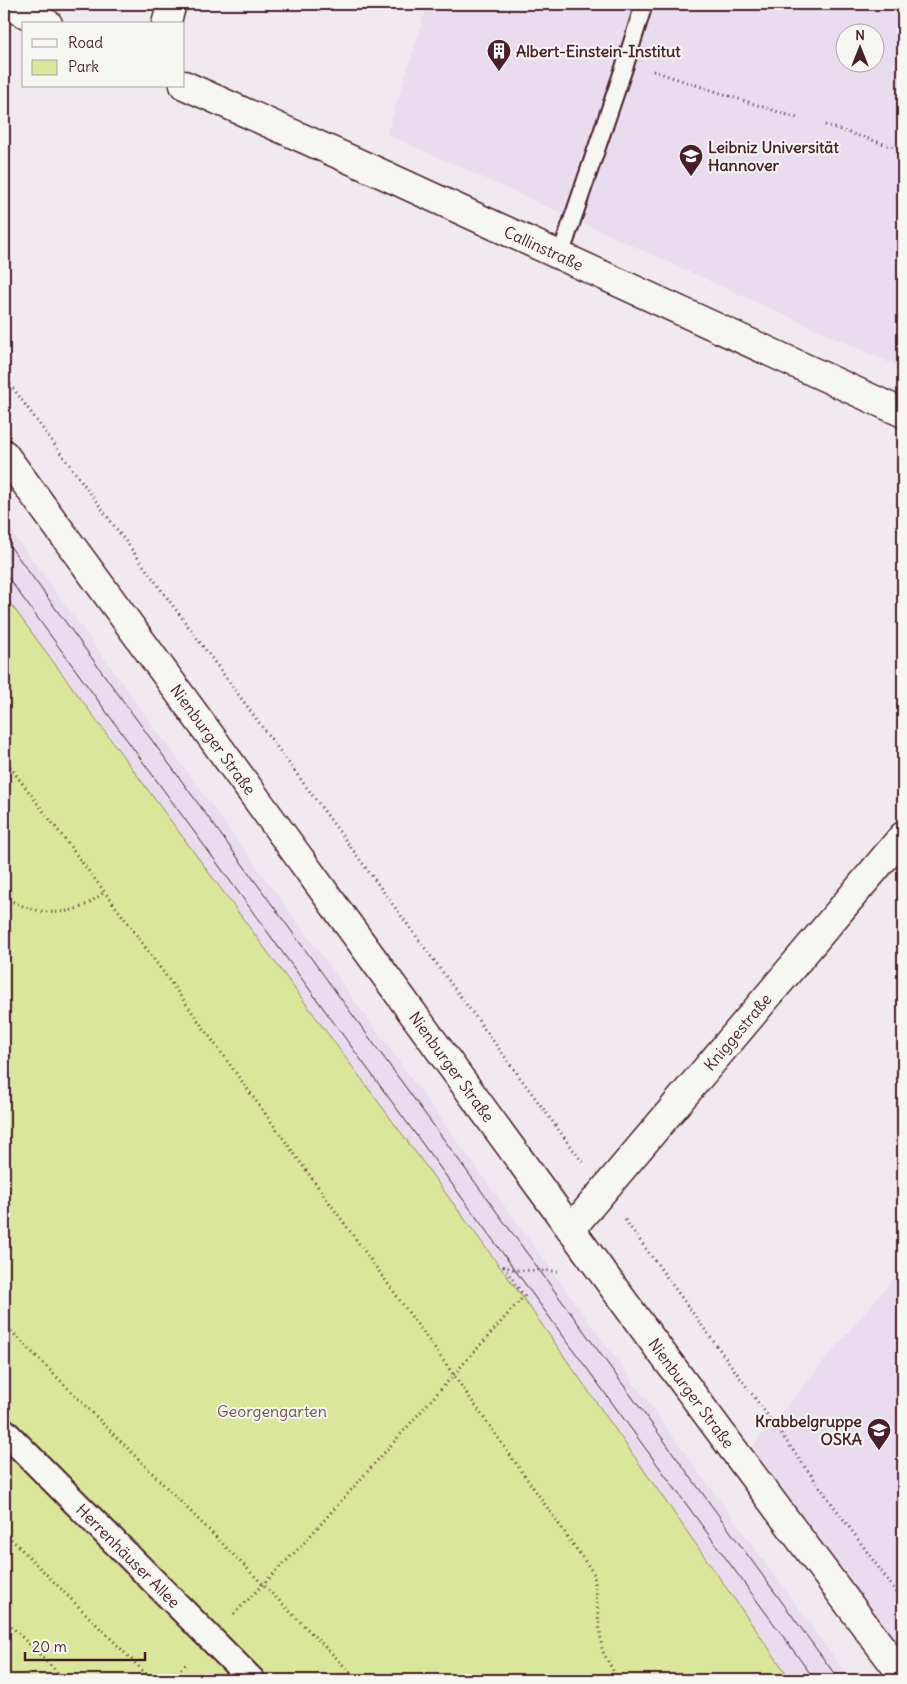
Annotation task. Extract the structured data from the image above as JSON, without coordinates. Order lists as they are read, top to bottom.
{
  "streets": {
    "street": [
      "Callinstraße",
      "Nienburger Straße",
      "Kniggestraße",
      "Herrenhäuser Allee"
    ]
  },
  "crossings": [
    ["Nienburger Straße", "Kniggestraße"]
  ],
  "parks": ["Georgengarten"],
  "places": {
    "building": ["Albert-Einstein-Institut"],
    "school or university": ["Leibniz Universität Hannover", "Krabbelgruppe OSKA"]
  },
  "legend": ["Road", "Park"],
  "scale_bar": "20 m",
  "north": "top"
}
